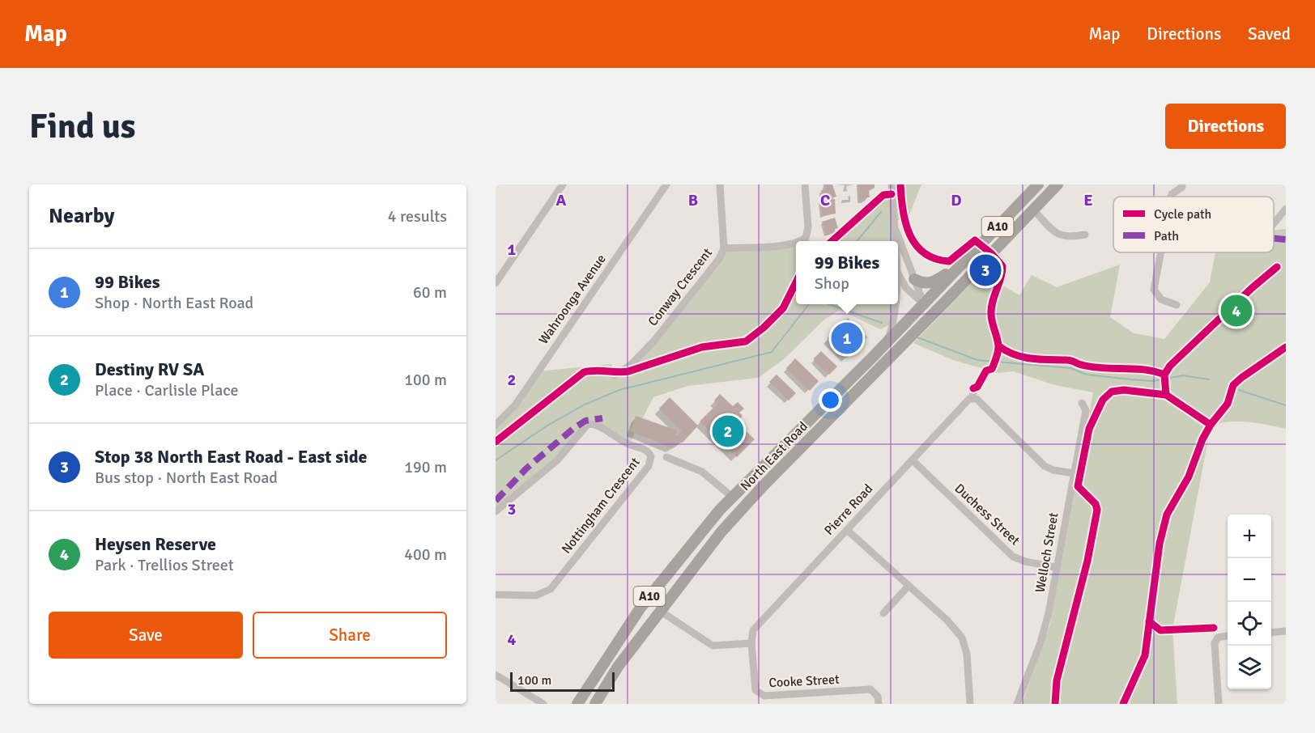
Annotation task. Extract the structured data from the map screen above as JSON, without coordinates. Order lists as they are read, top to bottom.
{
  "streets": {
    "highway": ["A10", "North East Road"],
    "street": [
      "Conway Crescent",
      "Wahroonga Avenue",
      "Nottingham Crescent",
      "Pierre Road",
      "Duchess Street",
      "Welloch Street",
      "Cooke Street"
    ]
  },
  "crossings": [
    ["Pierre Road", "Duchess Street"],
    ["Pierre Road", "Cooke Street"],
    ["Duchess Street", "Welloch Street"]
  ],
  "legend": ["Cycle path", "Path"],
  "scale_bar": "100 m",
  "page": {
    "header": "Map",
    "nav": ["Map", "Directions", "Saved"],
    "buttons": [
      "Directions",
      ["Save", "Share"]
    ],
    "title": "Find us",
    "heading": ["Nearby", "4 results"],
    "popup": ["99 Bikes", "Shop"],
    "list": [
      {
        "mark": "1",
        "name": "99 Bikes",
        "note": "Shop · North East Road",
        "value": "60 m"
      },
      {
        "mark": "2",
        "name": "Destiny RV SA",
        "note": "Place · Carlisle Place",
        "value": "100 m"
      },
      {
        "mark": "3",
        "name": "Stop 38 North East Road - East side",
        "note": "Bus stop · North East Road",
        "value": "190 m"
      },
      {
        "mark": "4",
        "name": "Heysen Reserve",
        "note": "Park · Trellios Street",
        "value": "400 m"
      }
    ],
    "pins": [
      "3",
      "4",
      "1",
      "2"
    ],
    "map_buttons": ["+", "−"],
    "scale": "100 m"
  },
  "grid": {
    "columns": [
      "A",
      "B",
      "C",
      "D",
      "E"
    ],
    "rows": [
      "1",
      "2",
      "3",
      "4"
    ]
  }
}
